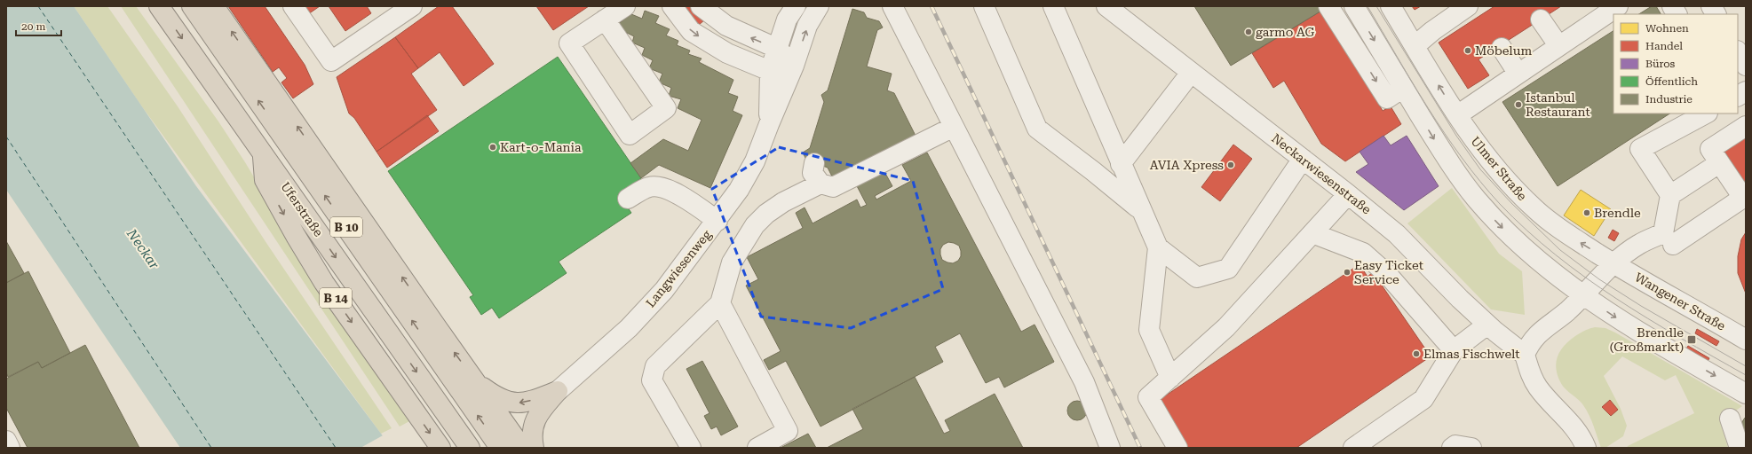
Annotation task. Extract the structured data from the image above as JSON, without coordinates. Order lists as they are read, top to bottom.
{
  "streets": {
    "highway": ["Uferstraße", "B 10", "B 14"],
    "street": [
      "Ulmer Straße",
      "Neckarwiesenstraße",
      "Langwiesenweg",
      "Wangener Straße"
    ]
  },
  "crossings": [
    ["Ulmer Straße", "Wangener Straße"],
    ["Uferstraße", "B 14"]
  ],
  "water": ["Neckar"],
  "places": {
    "other": [
      "garmo AG",
      "Möbelum",
      "Istanbul Restaurant",
      "Kart-o-Mania",
      "AVIA Xpress",
      "Brendle",
      "Easy Ticket Service",
      "Elmas Fischwelt"
    ],
    "transit": ["Brendle (Großmarkt)"]
  },
  "legend": [
    "Wohnen",
    "Handel",
    "Büros",
    "Öffentlich",
    "Industrie"
  ],
  "scale_bar": "20 m"
}
